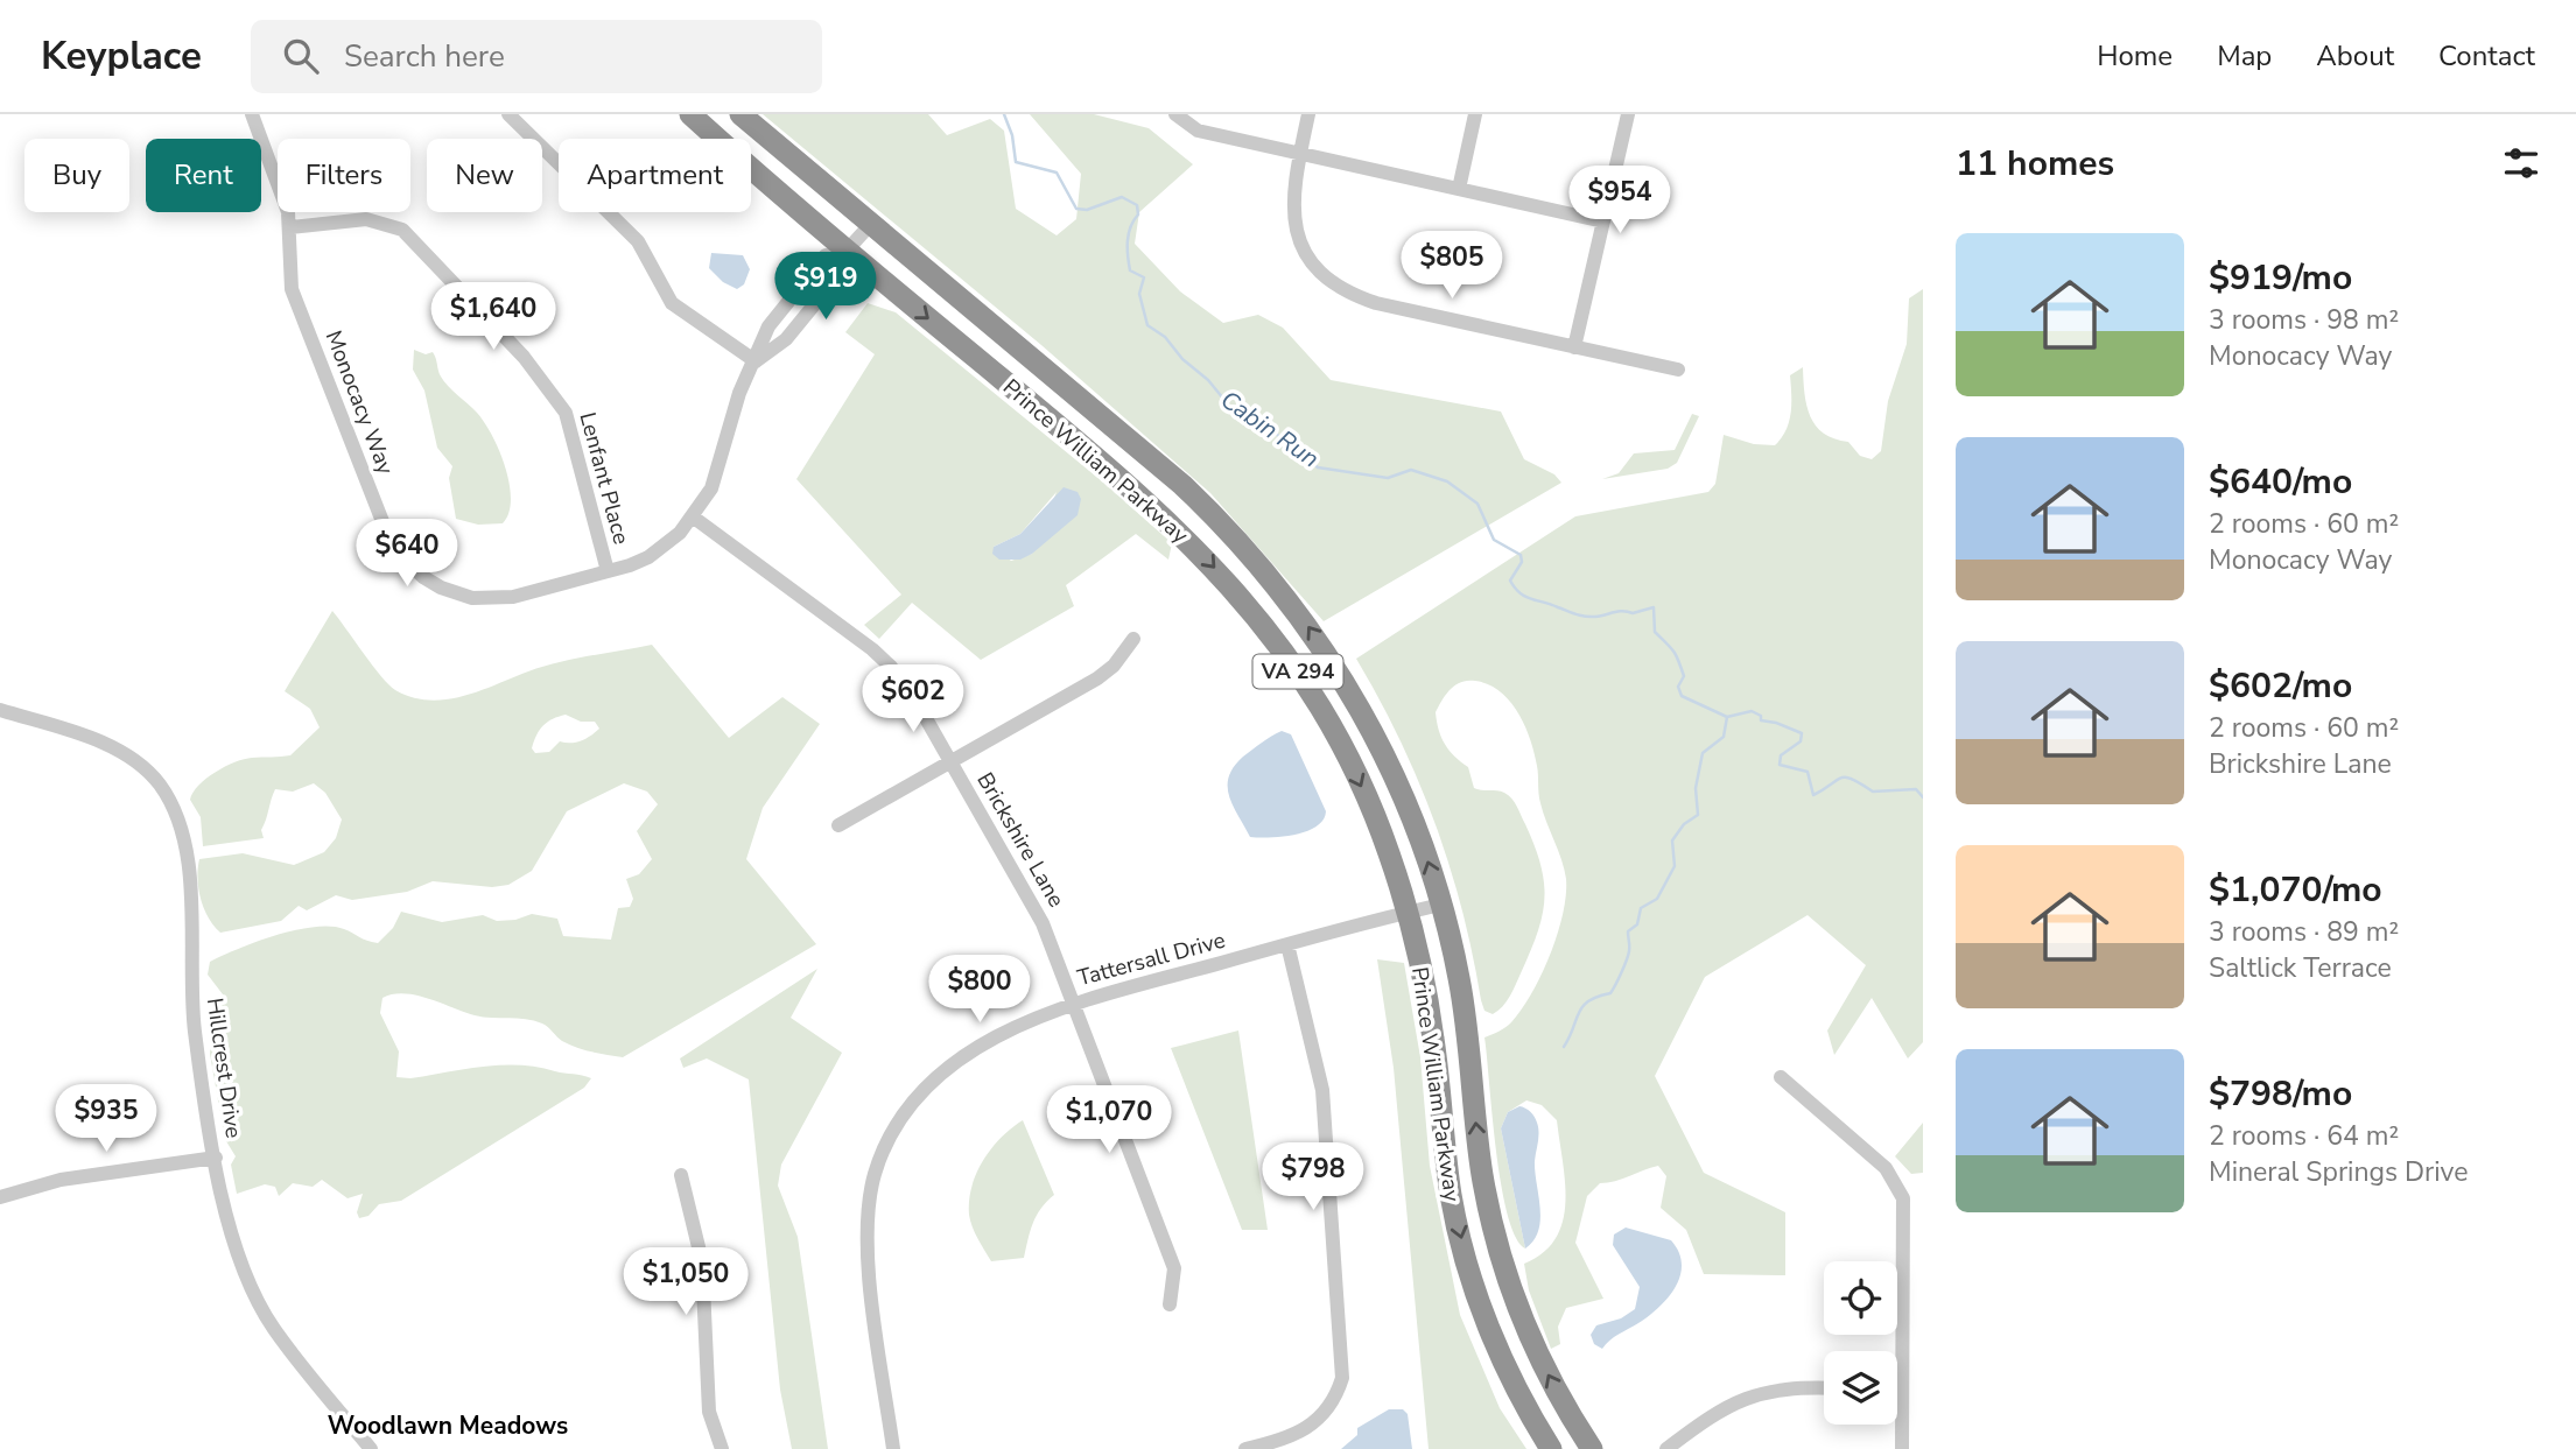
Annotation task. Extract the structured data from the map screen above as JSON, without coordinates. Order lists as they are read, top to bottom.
{
  "streets": {
    "highway": ["Prince William Parkway", "VA 294"],
    "street": [
      "Monocacy Way",
      "Lenfant Place",
      "Brickshire Lane",
      "Tattersall Drive",
      "Hillcrest Drive"
    ]
  },
  "crossings": [
    ["Monocacy Way", "Prince William Parkway"],
    ["Monocacy Way", "Lenfant Place"],
    ["Monocacy Way", "Brickshire Lane"],
    ["Prince William Parkway", "Tattersall Drive"],
    ["Brickshire Lane", "Tattersall Drive"]
  ],
  "districts": ["Woodlawn Meadows"],
  "water": ["Cabin Run"],
  "page": {
    "header": "Keyplace",
    "search": "Search here",
    "nav": [
      "Home",
      "Map",
      "About",
      "Contact"
    ],
    "heading": "11 homes",
    "chip": [
      "Buy",
      "Rent",
      "Filters",
      "New",
      "Apartment"
    ],
    "price": [
      "$954",
      "$805",
      "$919",
      "$1,640",
      "$640",
      "$602",
      "$800",
      "$935",
      "$1,070",
      "$798",
      "$1,050"
    ],
    "list": [
      {
        "name": "$919/mo",
        "note": "3 rooms · 98 m² · Monocacy Way"
      },
      {
        "name": "$640/mo",
        "note": "2 rooms · 60 m² · Monocacy Way"
      },
      {
        "name": "$602/mo",
        "note": "2 rooms · 60 m² · Brickshire Lane"
      },
      {
        "name": "$1,070/mo",
        "note": "3 rooms · 89 m² · Saltlick Terrace"
      },
      {
        "name": "$798/mo",
        "note": "2 rooms · 64 m² · Mineral Springs Drive"
      }
    ]
  }
}
